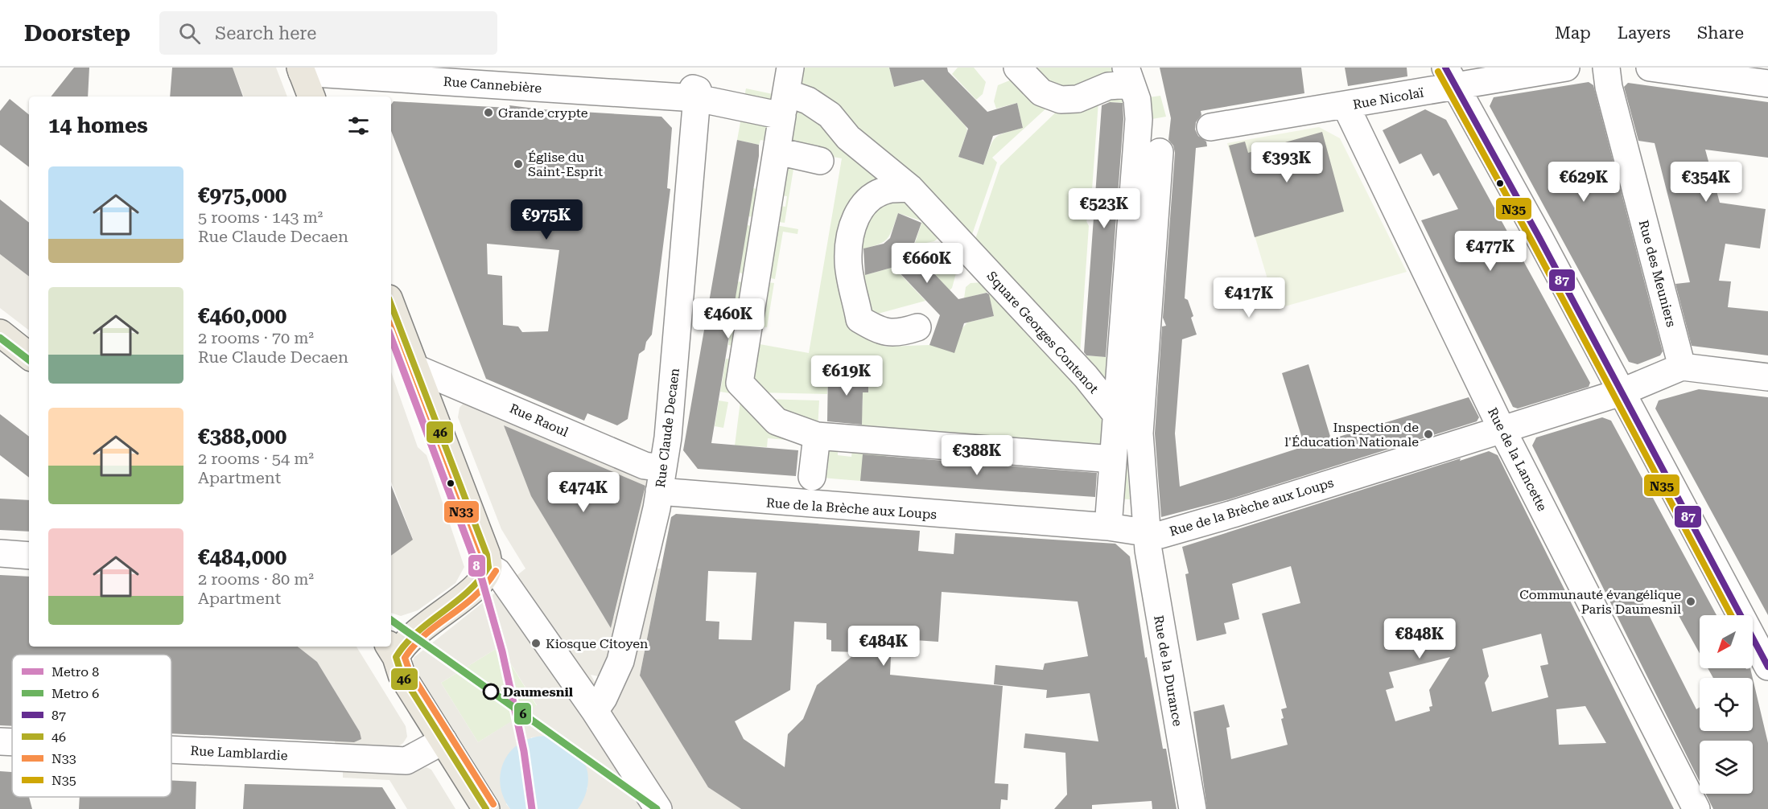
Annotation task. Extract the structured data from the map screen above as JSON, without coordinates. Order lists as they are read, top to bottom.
{
  "streets": {
    "street": [
      "Rue Cannebière",
      "Rue Nicolaï",
      "Rue des Meuniers",
      "Square Georges Contenot",
      "Rue Raoul",
      "Rue Claude Decaen",
      "Rue de la Lancette",
      "Rue de la Brèche aux Loups",
      "Rue de la Durance",
      "Rue Lamblardie"
    ]
  },
  "crossings": [
    ["Rue Cannebière", "Square Georges Contenot"],
    ["Rue Cannebière", "Rue Claude Decaen"],
    ["Rue Nicolaï", "Rue de la Lancette"],
    ["Rue des Meuniers", "Rue de la Brèche aux Loups"],
    ["Square Georges Contenot", "Rue de la Brèche aux Loups"],
    ["Rue Raoul", "Rue Claude Decaen"],
    ["Rue Raoul", "Rue de la Brèche aux Loups"],
    ["Rue Claude Decaen", "Rue de la Brèche aux Loups"],
    ["Rue de la Lancette", "Rue de la Brèche aux Loups"],
    ["Rue de la Brèche aux Loups", "Rue de la Durance"]
  ],
  "places": [
    "Grande crypte",
    "Église du Saint-Esprit",
    "Inspection de l'Éducation Nationale",
    "Communauté évangélique Paris Daumesnil",
    "Kiosque Citoyen",
    "Daumesnil"
  ],
  "lines": [
    "transit line 87",
    "transit line N35",
    "transit line 46",
    "transit line N33",
    "metro line 8",
    "metro line 6"
  ],
  "legend": [
    "Metro 8",
    "Metro 6",
    "87",
    "46",
    "N33",
    "N35"
  ],
  "north": "bottom left",
  "page": {
    "header": "Doorstep",
    "search": "Search here",
    "nav": ["Map", "Layers", "Share"],
    "heading": "14 homes",
    "price": [
      "€393K",
      "€629K",
      "€354K",
      "€523K",
      "€975K",
      "€477K",
      "€660K",
      "€417K",
      "€460K",
      "€619K",
      "€388K",
      "€474K",
      "€848K",
      "€484K"
    ],
    "list": [
      {
        "name": "€975,000",
        "note": "5 rooms · 143 m² · Rue Claude Decaen"
      },
      {
        "name": "€460,000",
        "note": "2 rooms · 70 m² · Rue Claude Decaen"
      },
      {
        "name": "€388,000",
        "note": "2 rooms · 54 m² · Apartment"
      },
      {
        "name": "€484,000",
        "note": "2 rooms · 80 m² · Apartment"
      }
    ]
  }
}
